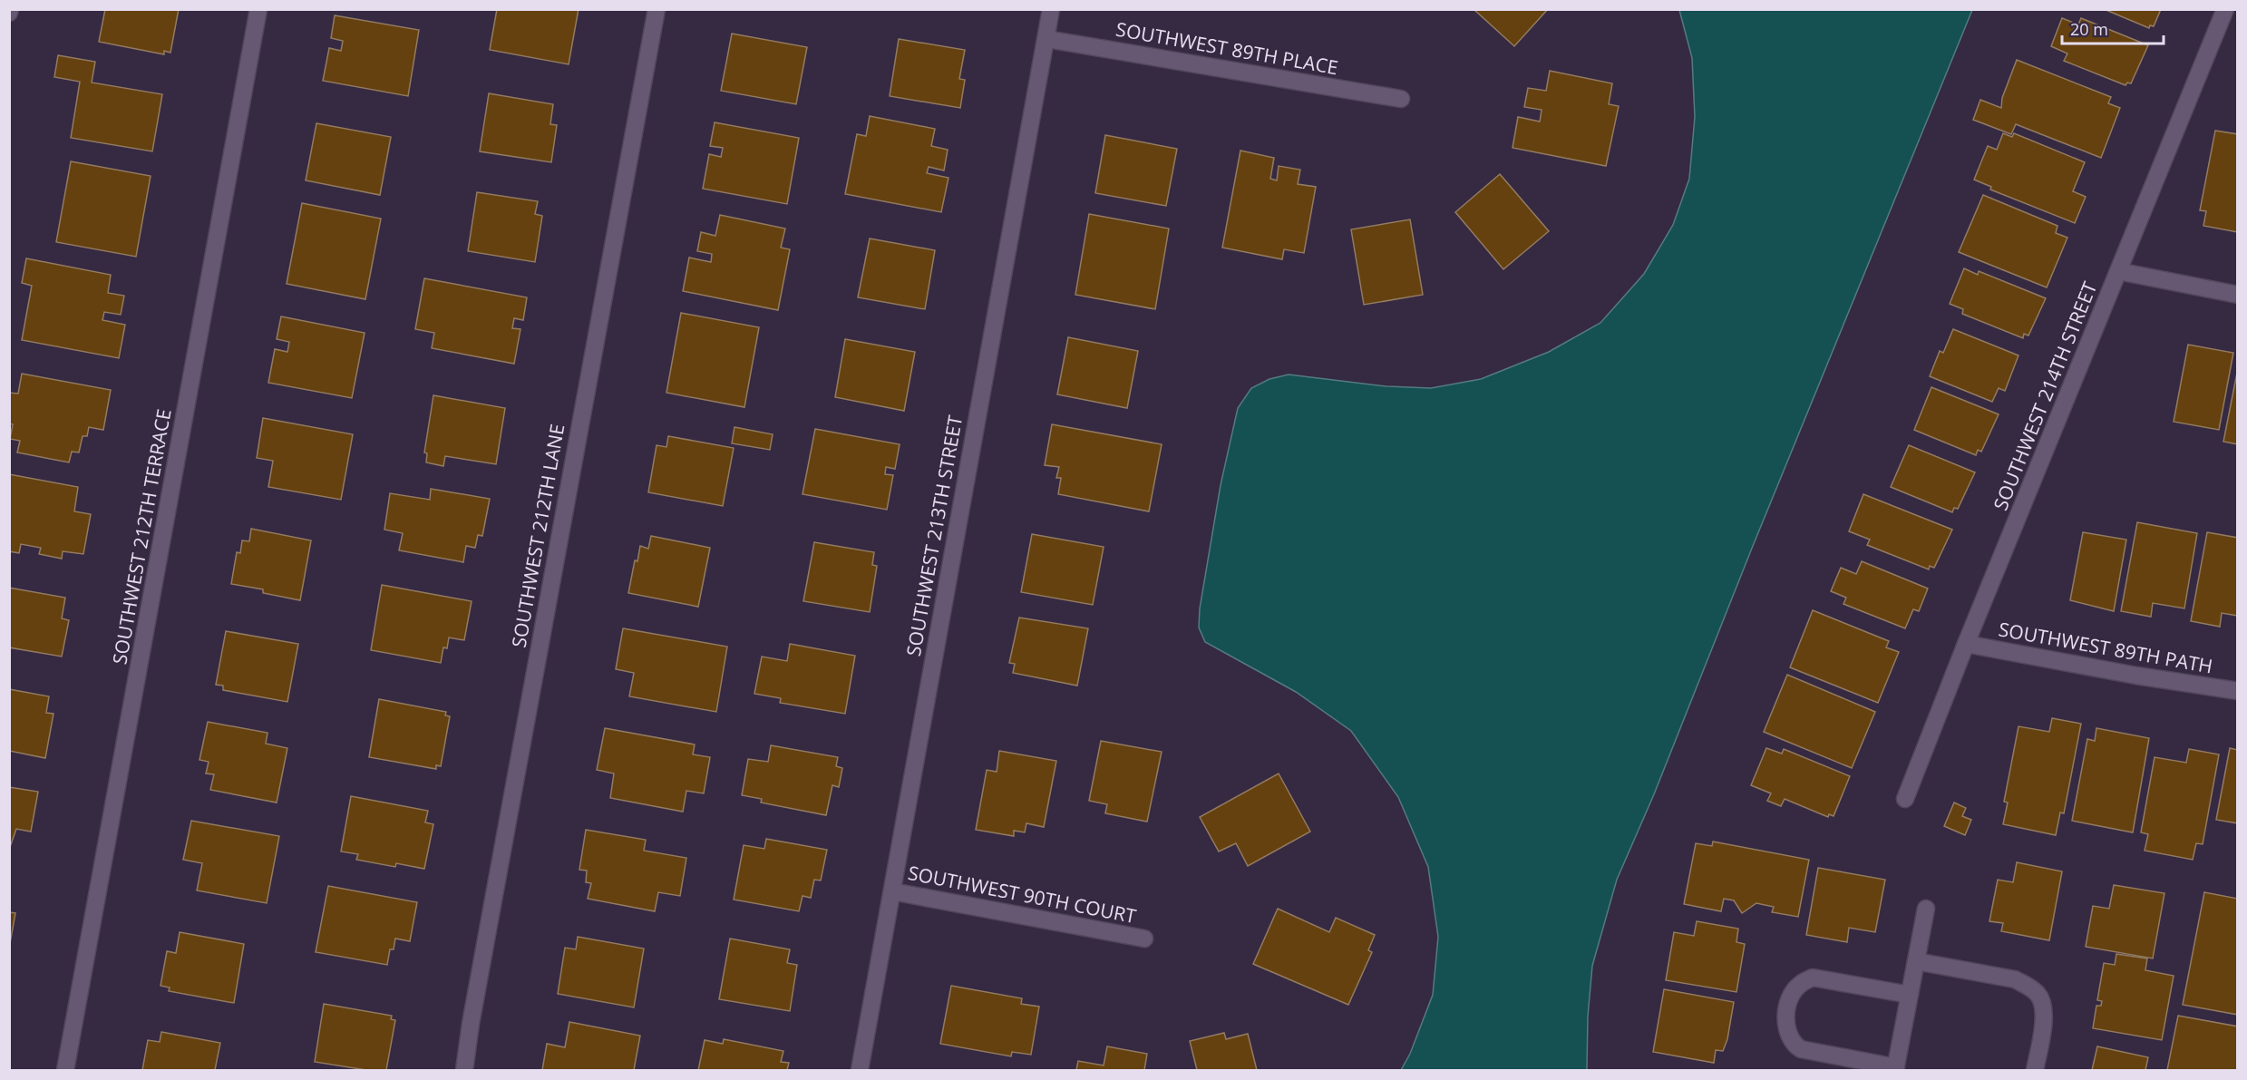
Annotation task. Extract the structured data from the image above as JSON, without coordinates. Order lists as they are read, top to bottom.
{
  "streets": {
    "street": [
      "SOUTHWEST 89TH PLACE",
      "SOUTHWEST 214TH STREET",
      "SOUTHWEST 212TH LANE",
      "SOUTHWEST 213TH STREET",
      "SOUTHWEST 212TH TERRACE",
      "SOUTHWEST 89TH PATH",
      "SOUTHWEST 90TH COURT"
    ]
  },
  "crossings": [
    ["SOUTHWEST 89TH PLACE", "SOUTHWEST 213TH STREET"],
    ["SOUTHWEST 214TH STREET", "SOUTHWEST 89TH PATH"],
    ["SOUTHWEST 213TH STREET", "SOUTHWEST 90TH COURT"]
  ],
  "scale_bar": "20 m"
}
